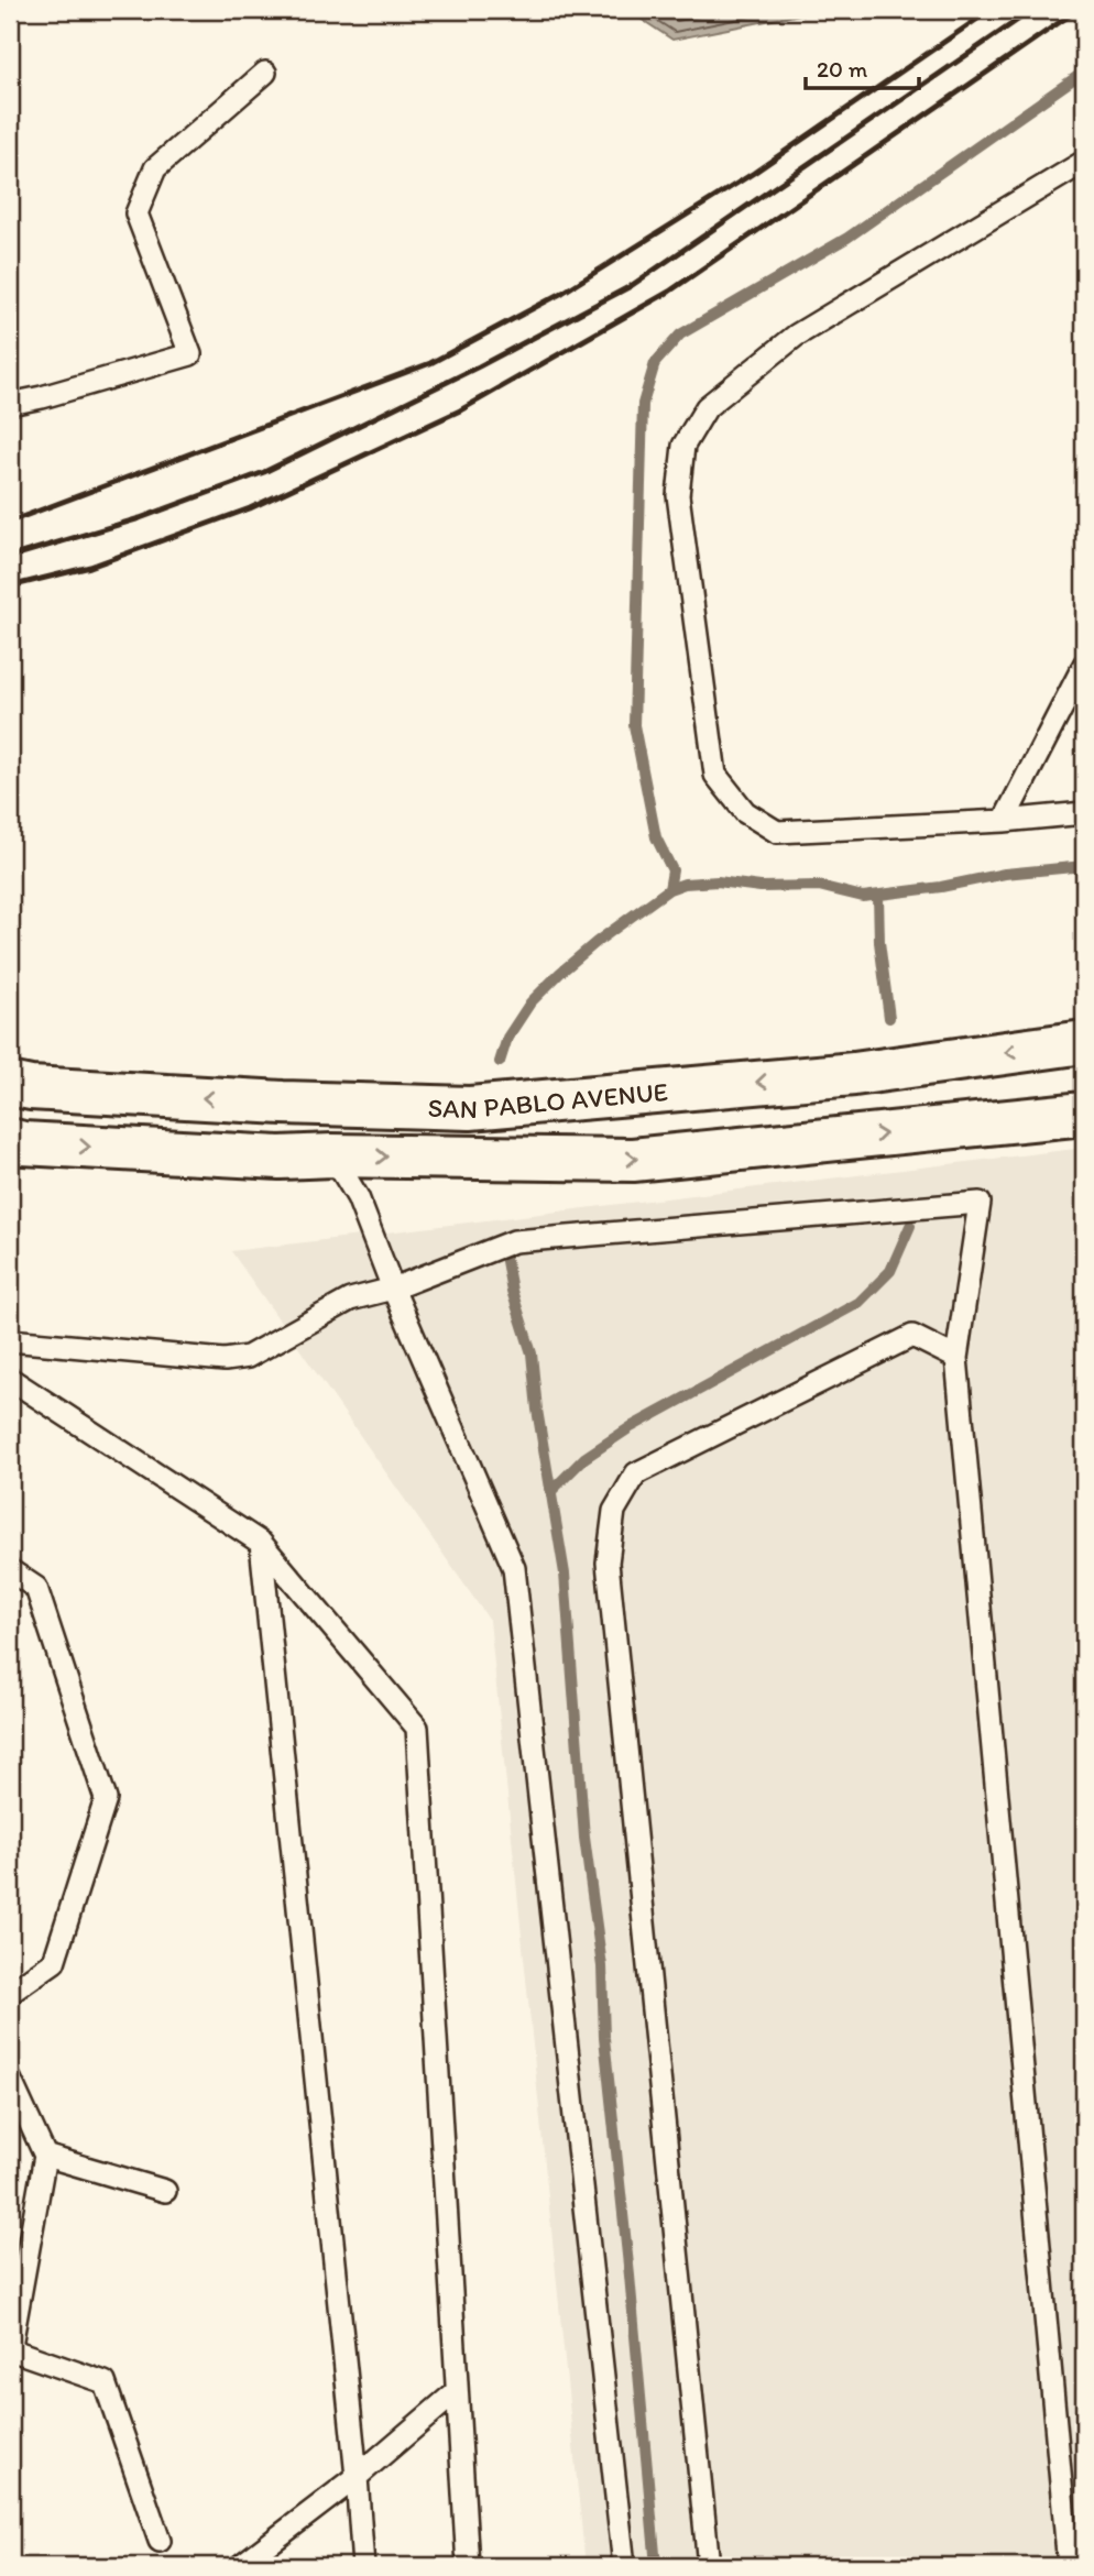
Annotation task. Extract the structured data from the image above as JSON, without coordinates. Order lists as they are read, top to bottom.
{
  "streets": {
    "main road": ["SAN PABLO AVENUE"]
  },
  "scale_bar": "20 m"
}
